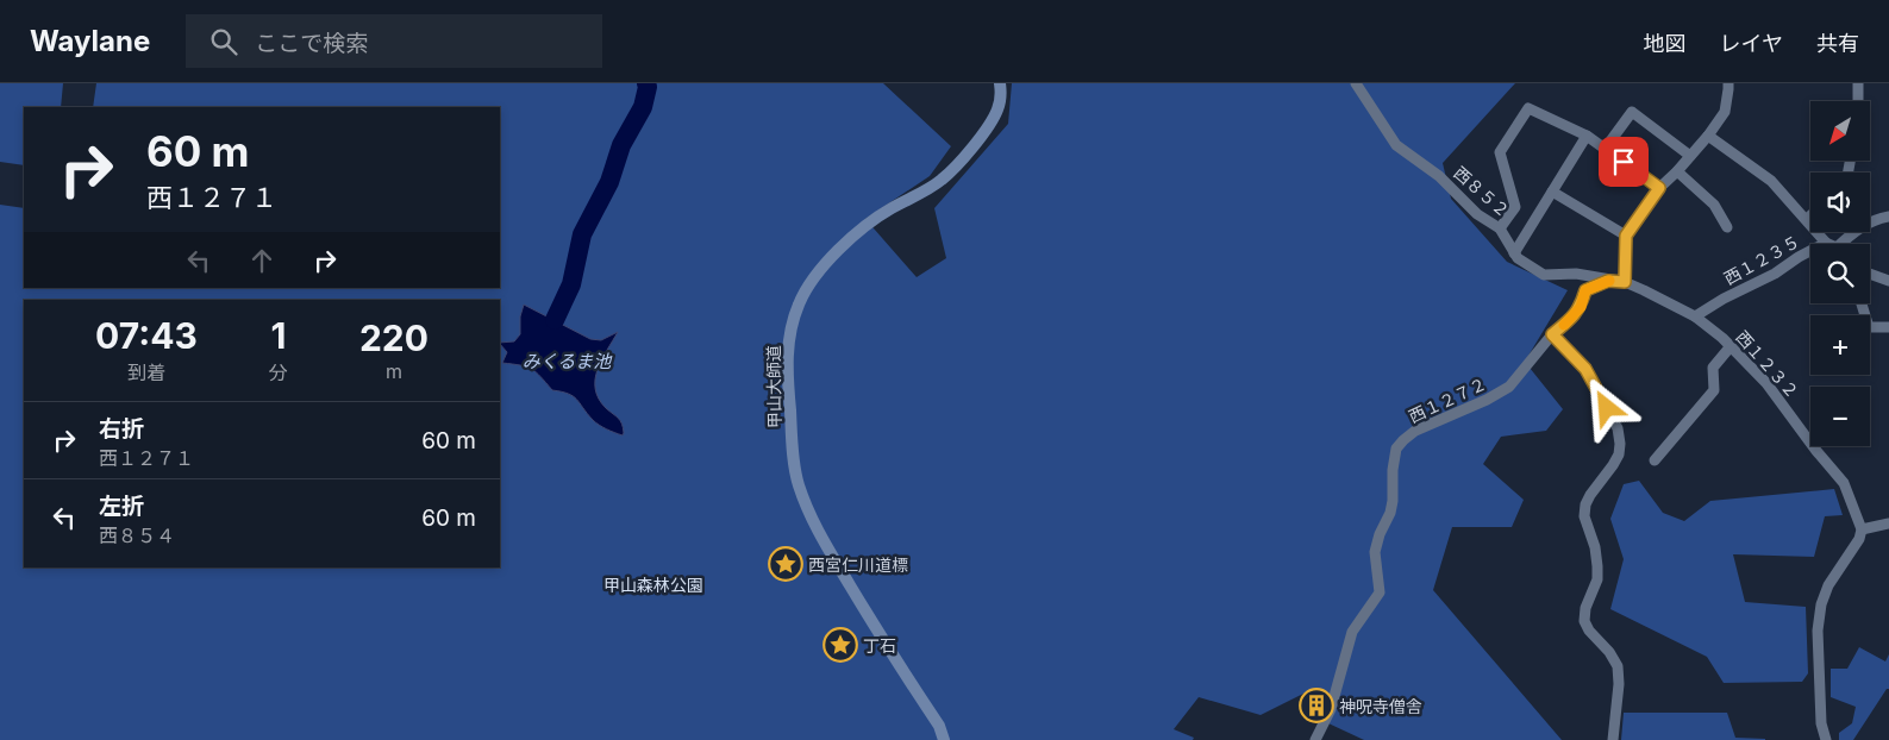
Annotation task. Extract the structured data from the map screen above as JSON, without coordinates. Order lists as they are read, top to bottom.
{
  "streets": {
    "street": [
      "西８５２",
      "西１２３５",
      "西１２３２",
      "甲山大師道",
      "西１２７２"
    ]
  },
  "crossings": [
    ["西８５２", "西１２３２"],
    ["西８５２", "西１２７２"],
    ["西１２３５", "西１２３２"]
  ],
  "water": ["みくるま池"],
  "parks": ["甲山森林公園"],
  "places": {
    "place": ["西宮仁川道標", "丁石"],
    "building": ["神呪寺僧舎"]
  },
  "north": "bottom left",
  "page": {
    "header": "Waylane",
    "search": "ここで検索",
    "nav": ["地図", "レイヤ", "共有"],
    "map_buttons": ["+", "−"],
    "turn": ["60 m", "西１２７１"],
    "eta": [
      "07:43",
      "到着",
      "1",
      "分",
      "220",
      "m"
    ],
    "list": [
      {
        "name": "右折",
        "note": "西１２７１",
        "value": "60 m"
      },
      {
        "name": "左折",
        "note": "西８５４",
        "value": "60 m"
      }
    ]
  }
}
